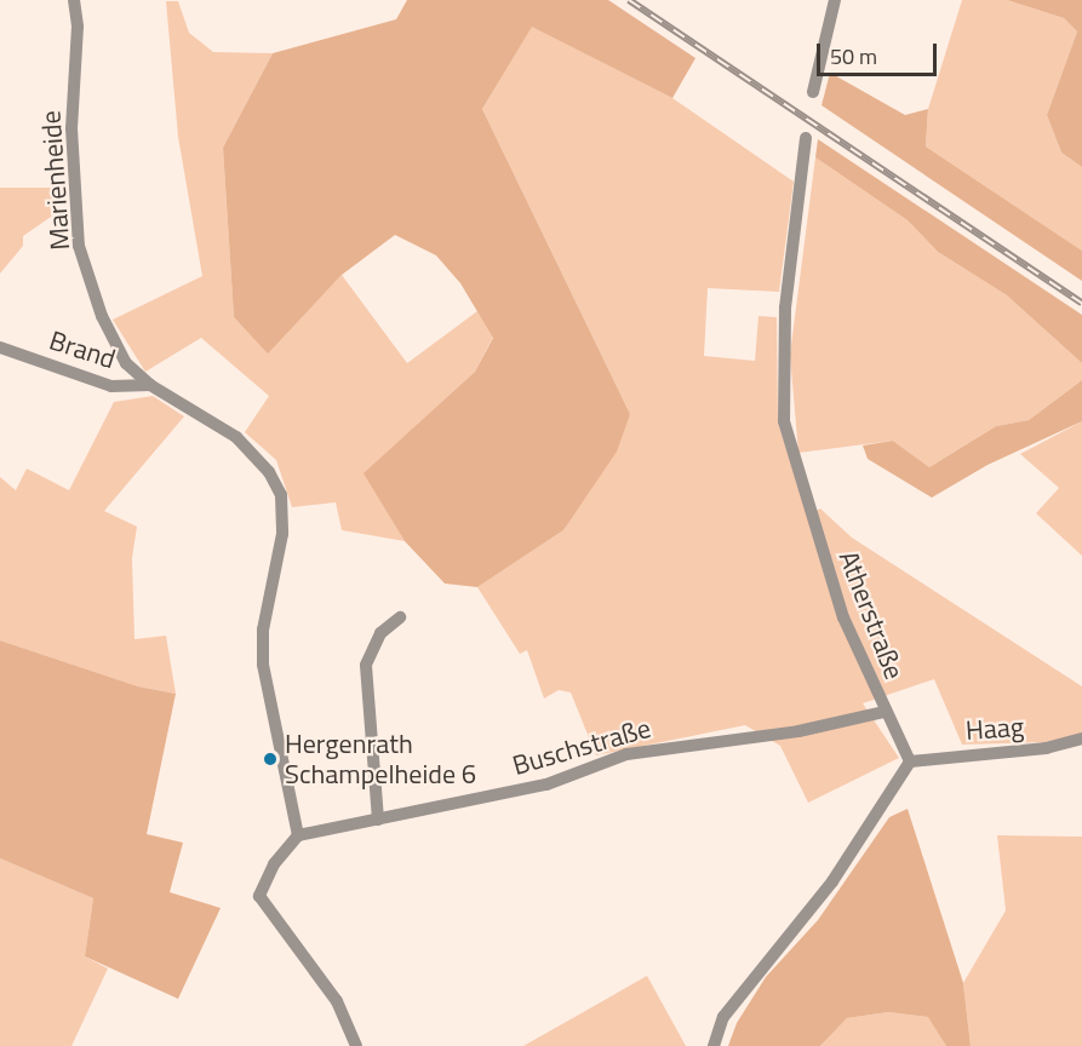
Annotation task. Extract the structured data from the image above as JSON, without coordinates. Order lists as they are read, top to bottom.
{
  "streets": {
    "street": [
      "Marienheide",
      "Brand",
      "Atherstraße",
      "Haag",
      "Buschstraße"
    ]
  },
  "crossings": [
    ["Marienheide", "Brand"],
    ["Marienheide", "Buschstraße"],
    ["Atherstraße", "Haag"],
    ["Atherstraße", "Buschstraße"]
  ],
  "places": ["Hergenrath Schampelheide 6"],
  "scale_bar": "50 m"
}
